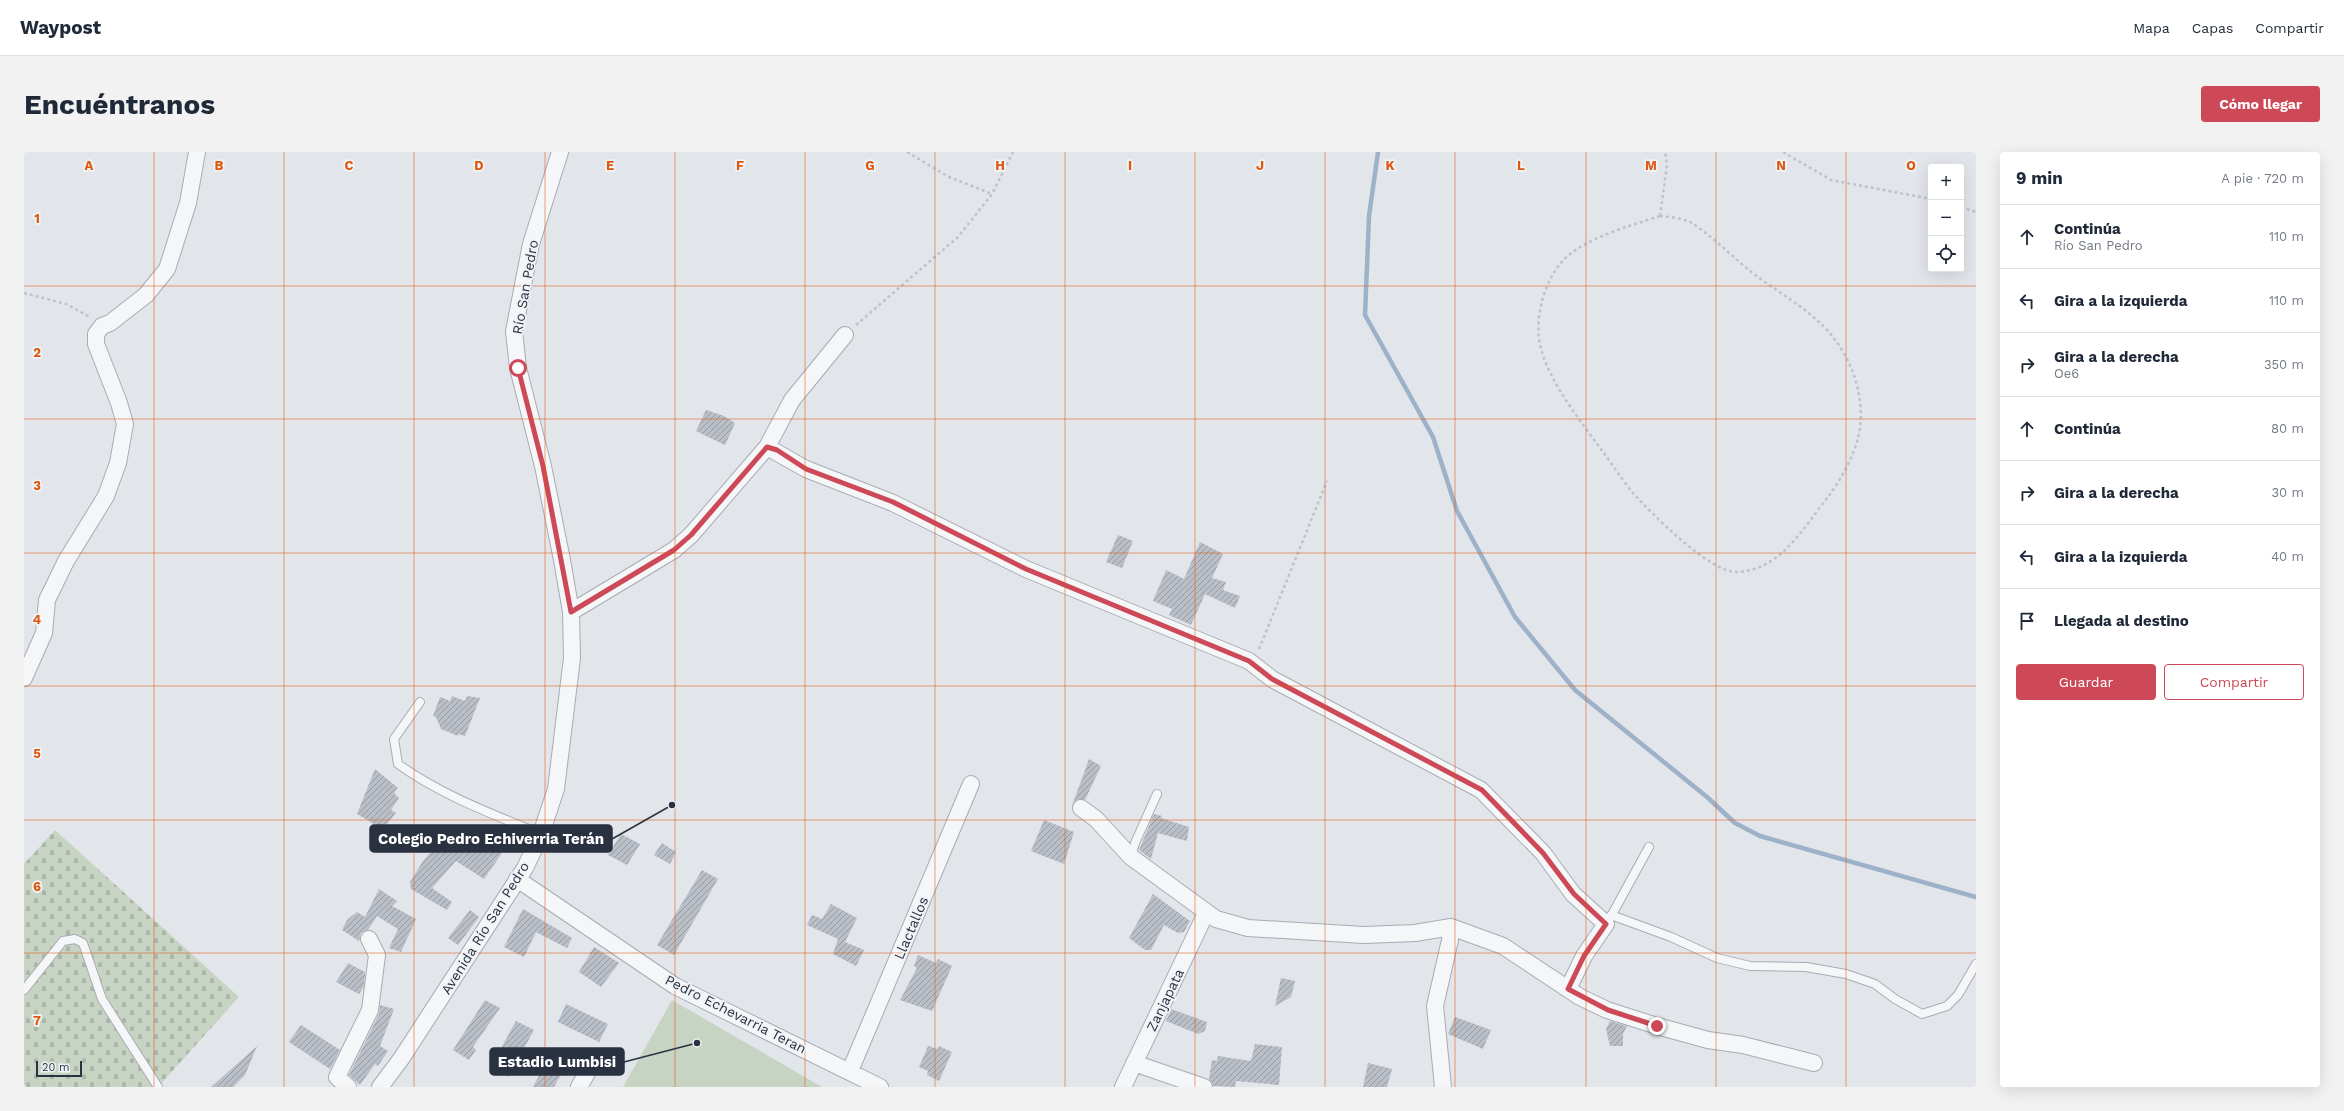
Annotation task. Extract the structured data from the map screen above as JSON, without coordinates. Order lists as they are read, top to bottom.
{
  "streets": {
    "street": [
      "Río San Pedro",
      "Avenida Río San Pedro",
      "Llactallos",
      "Zanjapata",
      "Pedro Echevarria Teran"
    ]
  },
  "crossings": [
    ["Río San Pedro", "Avenida Río San Pedro"],
    ["Avenida Río San Pedro", "Pedro Echevarria Teran"],
    ["Llactallos", "Pedro Echevarria Teran"]
  ],
  "places": ["Colegio Pedro Echiverria Terán", "Estadio Lumbisi"],
  "scale_bar": "20 m",
  "page": {
    "header": "Waypost",
    "nav": ["Mapa", "Capas", "Compartir"],
    "buttons": [
      "Cómo llegar",
      ["Guardar", "Compartir"]
    ],
    "title": "Encuéntranos",
    "heading": ["9 min", "A pie · 720 m"],
    "map_buttons": ["+", "−"],
    "list": [
      ["Continúa", "Río San Pedro", "110 m"],
      ["Gira a la izquierda", "110 m"],
      ["Gira a la derecha", "Oe6", "350 m"],
      ["Continúa", "80 m"],
      ["Gira a la derecha", "30 m"],
      ["Gira a la izquierda", "40 m"],
      "Llegada al destino"
    ],
    "scale": "20 m"
  },
  "grid": {
    "columns": [
      "A",
      "B",
      "C",
      "D",
      "E",
      "F",
      "G",
      "H",
      "I",
      "J",
      "K",
      "L",
      "M",
      "N",
      "O"
    ],
    "rows": [
      "1",
      "2",
      "3",
      "4",
      "5",
      "6",
      "7"
    ]
  }
}
